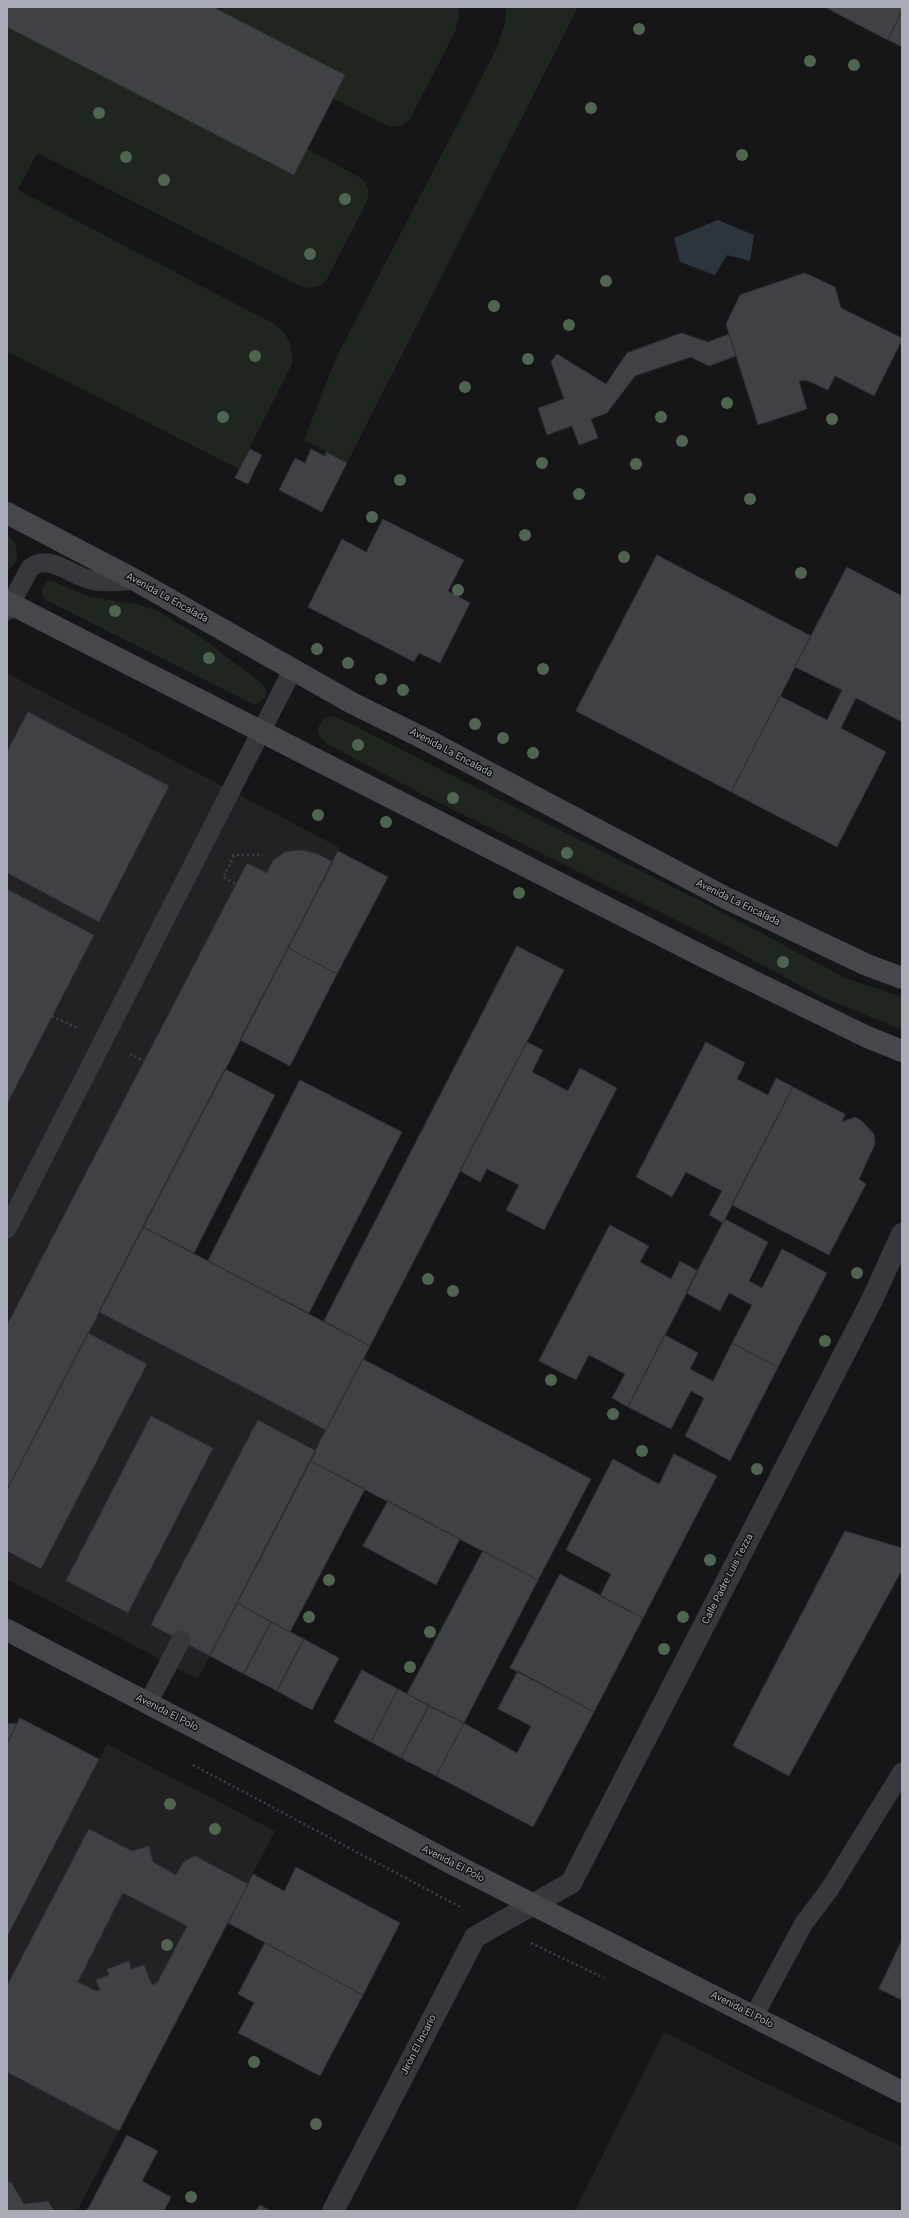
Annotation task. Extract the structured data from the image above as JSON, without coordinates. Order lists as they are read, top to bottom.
{
  "streets": {
    "main road": ["Avenida La Encalada", "Avenida El Polo"],
    "street": ["Calle Padre Luis Tezza", "Jirón El Incario"]
  },
  "crossings": [
    ["Calle Padre Luis Tezza", "Avenida El Polo"],
    ["Calle Padre Luis Tezza", "Jirón El Incario"],
    ["Avenida El Polo", "Jirón El Incario"]
  ]
}
